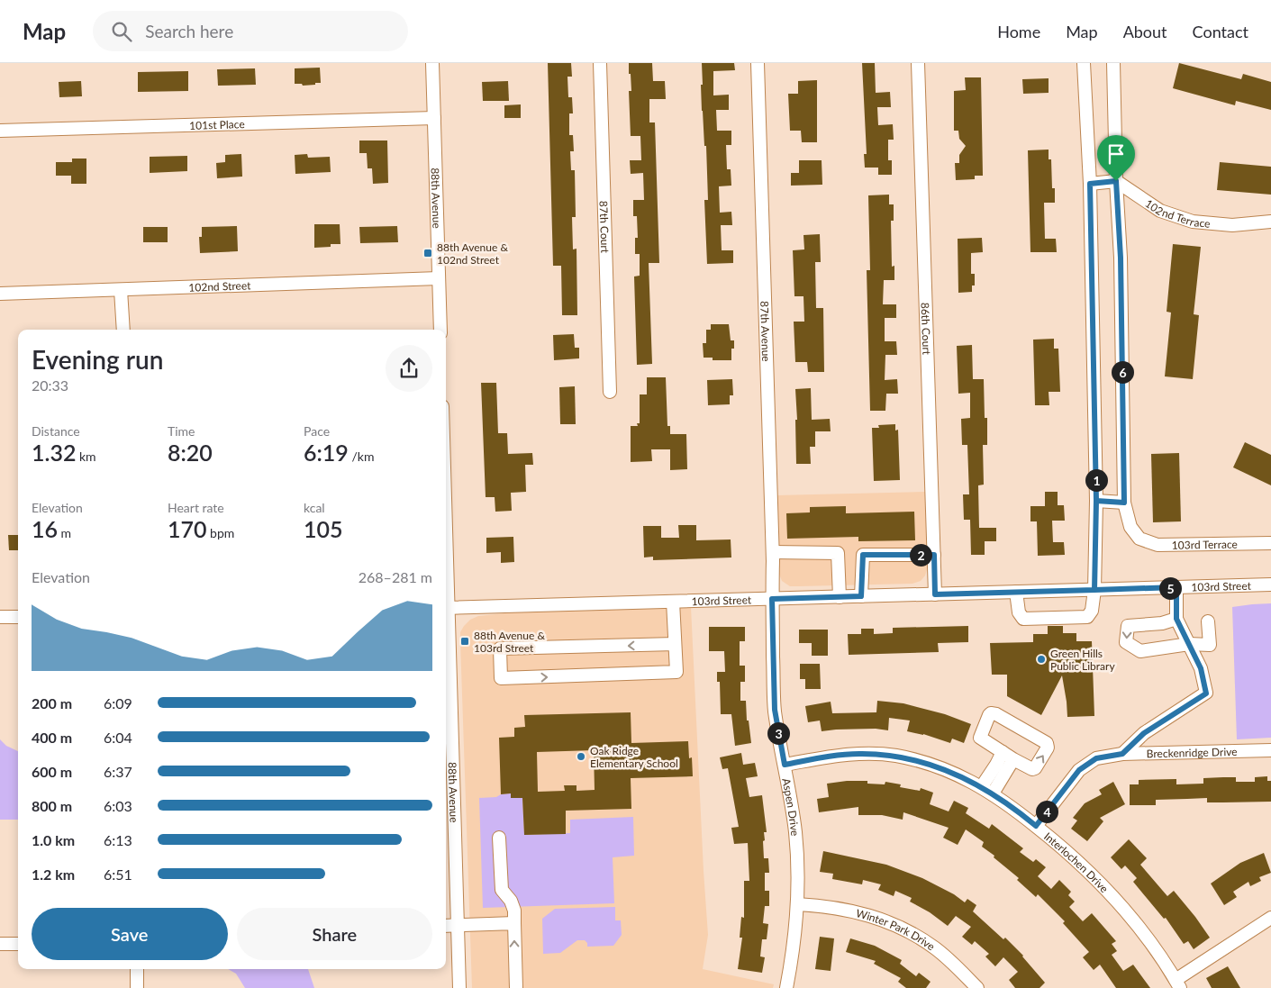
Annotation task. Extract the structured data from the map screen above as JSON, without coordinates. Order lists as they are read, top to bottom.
{
  "streets": {
    "street": [
      "101st Place",
      "88th Avenue",
      "102nd Terrace",
      "87th Court",
      "102nd Street",
      "86th Court",
      "87th Avenue",
      "103rd Terrace",
      "103rd Street",
      "Breckenridge Drive",
      "Aspen Drive",
      "Interlochen Drive",
      "Winter Park Drive"
    ]
  },
  "crossings": [
    ["101st Place", "88th Avenue"],
    ["88th Avenue", "102nd Street"],
    ["86th Court", "103rd Street"],
    ["87th Avenue", "103rd Street"],
    ["87th Avenue", "Aspen Drive"],
    ["103rd Street", "Aspen Drive"],
    ["Breckenridge Drive", "Interlochen Drive"],
    ["Aspen Drive", "Interlochen Drive"],
    ["Aspen Drive", "Winter Park Drive"]
  ],
  "places": {
    "transit": ["88th Avenue & 102nd Street", "88th Avenue & 103rd Street"],
    "other": ["Green Hills Public Library", "Oak Ridge Elementary School"]
  },
  "page": {
    "header": "Map",
    "search": "Search here",
    "nav": [
      "Home",
      "Map",
      "About",
      "Contact"
    ],
    "heading": ["Evening run", "20:33"],
    "pins": [
      "6",
      "1",
      "2",
      "5",
      "3",
      "4"
    ],
    "stats": [
      ["Distance", "1.32 km"],
      ["Time", "8:20"],
      ["Pace", "6:19 /km"],
      ["Elevation", "16 m"],
      ["Heart rate", "170 bpm"],
      ["kcal", "105"]
    ],
    "chart": ["Elevation", "268–281 m"],
    "list": [
      {
        "name": "200 m",
        "note": "6:09"
      },
      {
        "name": "400 m",
        "note": "6:04"
      },
      {
        "name": "600 m",
        "note": "6:37"
      },
      {
        "name": "800 m",
        "note": "6:03"
      },
      {
        "name": "1.0 km",
        "note": "6:13"
      },
      {
        "name": "1.2 km",
        "note": "6:51"
      }
    ],
    "buttons": ["Save", "Share"]
  }
}
